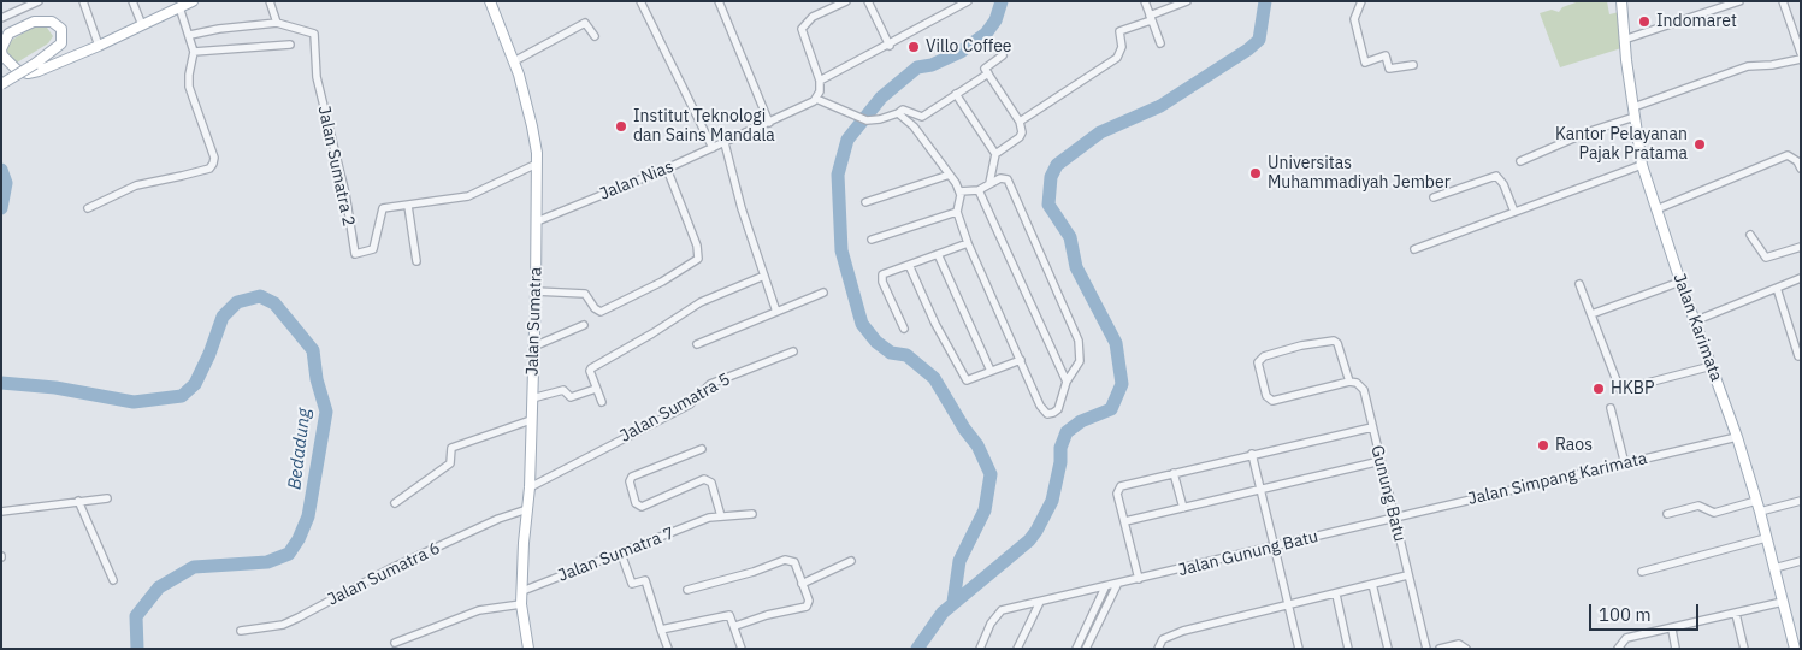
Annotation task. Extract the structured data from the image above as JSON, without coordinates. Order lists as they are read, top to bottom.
{
  "streets": {
    "main road": ["Jalan Sumatra", "Jalan Karimata"],
    "street": [
      "Jalan Sumatra 2",
      "Jalan Nias",
      "Jalan Sumatra 5",
      "Jalan Simpang Karimata",
      "Gunung Batu",
      "Jalan Gunung Batu",
      "Jalan Sumatra 7",
      "Jalan Sumatra 6"
    ]
  },
  "crossings": [
    ["Jalan Sumatra 2", "Jalan Sumatra"],
    ["Jalan Nias", "Jalan Sumatra"],
    ["Jalan Sumatra", "Jalan Sumatra 5"],
    ["Jalan Sumatra", "Jalan Sumatra 7"],
    ["Jalan Sumatra", "Jalan Sumatra 6"],
    ["Jalan Karimata", "Jalan Simpang Karimata"],
    ["Jalan Simpang Karimata", "Gunung Batu"],
    ["Jalan Simpang Karimata", "Jalan Gunung Batu"],
    ["Gunung Batu", "Jalan Gunung Batu"]
  ],
  "water": ["Bedadung"],
  "places": [
    "Indomaret",
    "Villo Coffee",
    "Institut Teknologi dan Sains Mandala",
    "Kantor Pelayanan Pajak Pratama",
    "Universitas Muhammadiyah Jember",
    "HKBP",
    "Raos"
  ],
  "scale_bar": "100 m"
}
